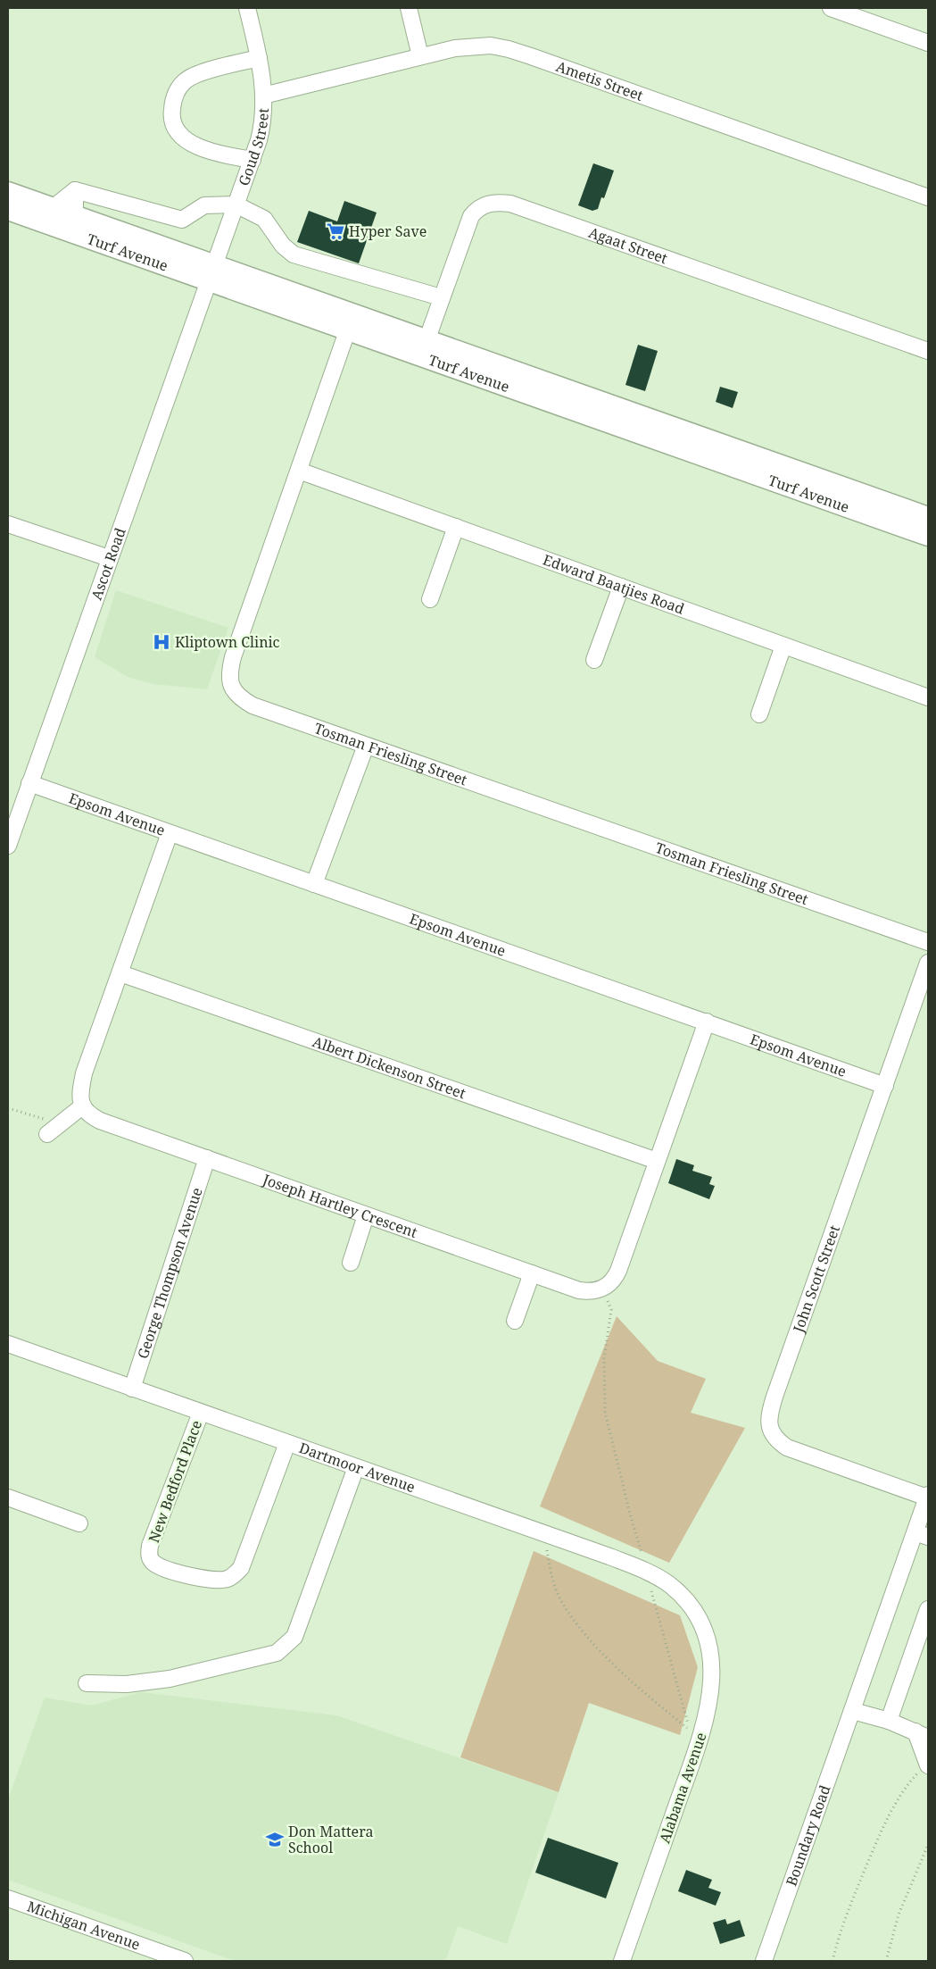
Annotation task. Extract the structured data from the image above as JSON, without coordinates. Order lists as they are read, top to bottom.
{
  "streets": {
    "main road": ["Turf Avenue"],
    "street": [
      "Ametis Street",
      "Goud Street",
      "Agaat Street",
      "Ascot Road",
      "Edward Baatjies Road",
      "Tosman Friesling Street",
      "Epsom Avenue",
      "Albert Dickenson Street",
      "Joseph Hartley Crescent",
      "George Thompson Avenue",
      "John Scott Street",
      "Dartmoor Avenue",
      "New Bedford Place",
      "Alabama Avenue",
      "Boundary Road",
      "Michigan Avenue"
    ]
  },
  "crossings": [
    ["Ametis Street", "Goud Street"],
    ["Goud Street", "Turf Avenue"],
    ["Goud Street", "Ascot Road"],
    ["Agaat Street", "Turf Avenue"],
    ["Turf Avenue", "Ascot Road"],
    ["Turf Avenue", "Tosman Friesling Street"],
    ["Ascot Road", "Epsom Avenue"],
    ["Edward Baatjies Road", "Tosman Friesling Street"],
    ["Epsom Avenue", "John Scott Street"],
    ["Joseph Hartley Crescent", "George Thompson Avenue"],
    ["George Thompson Avenue", "Dartmoor Avenue"],
    ["John Scott Street", "Boundary Road"],
    ["Dartmoor Avenue", "New Bedford Place"],
    ["Dartmoor Avenue", "Alabama Avenue"]
  ],
  "places": {
    "supermarket": ["Hyper Save"],
    "hospital": ["Kliptown Clinic"],
    "school or university": ["Don Mattera School"]
  }
}
